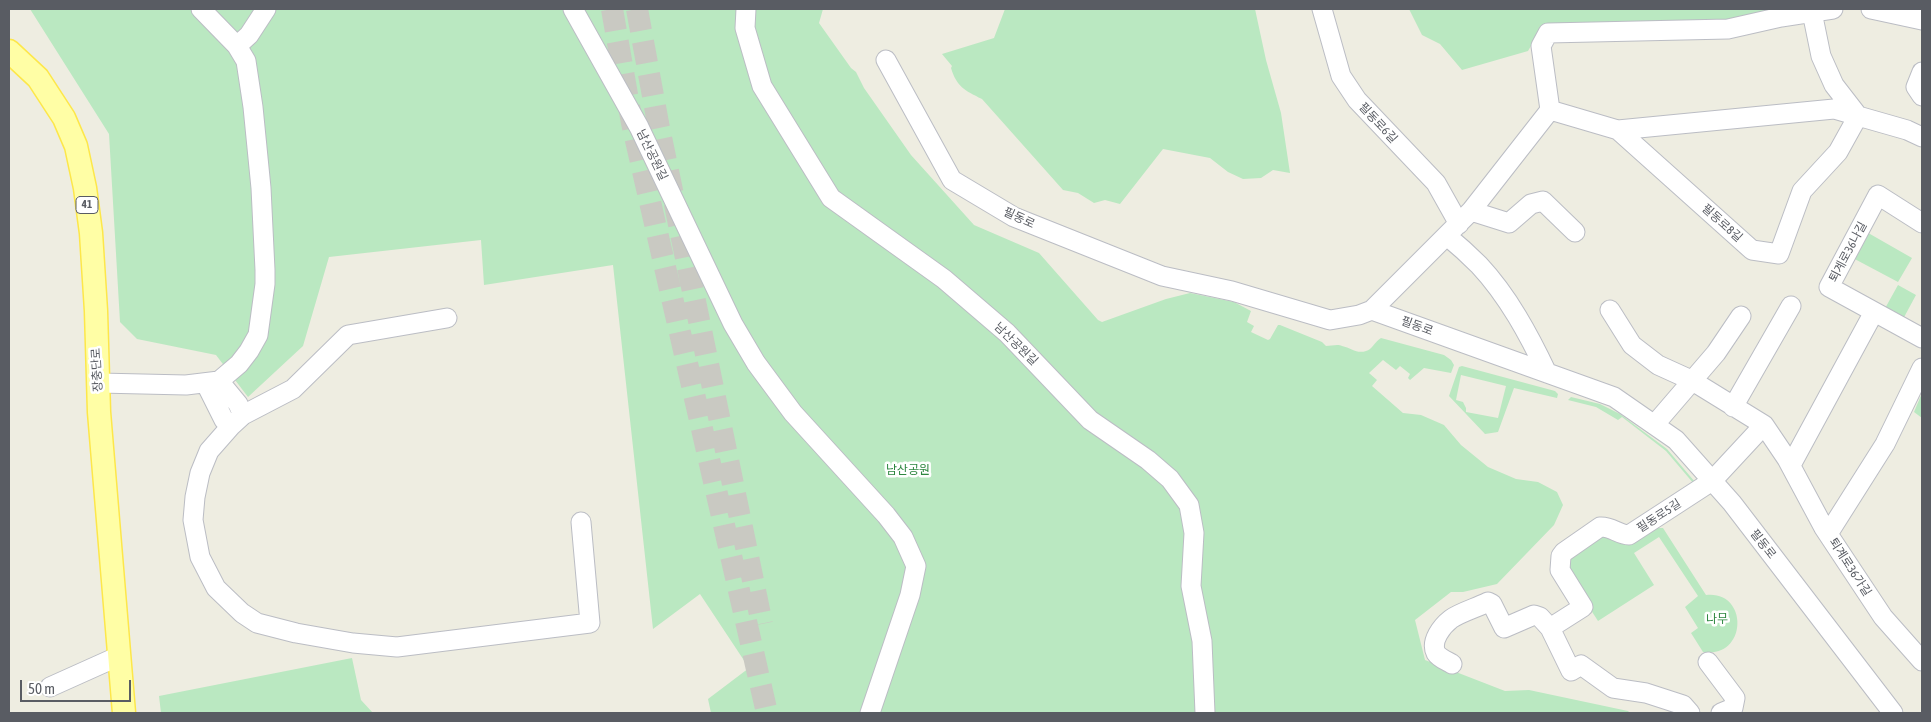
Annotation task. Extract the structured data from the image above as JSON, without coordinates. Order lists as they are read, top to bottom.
{
  "streets": {
    "main road": ["41", "장충단로"],
    "street": [
      "필동로6길",
      "남산공원길",
      "필동로",
      "필동로8길",
      "퇴계로36나길",
      "필동로5길",
      "퇴계로36가길"
    ]
  },
  "crossings": [
    ["필동로6길", "필동로"],
    ["필동로", "필동로5길"]
  ],
  "parks": ["남산공원", "나무"],
  "scale_bar": "50 m"
}
